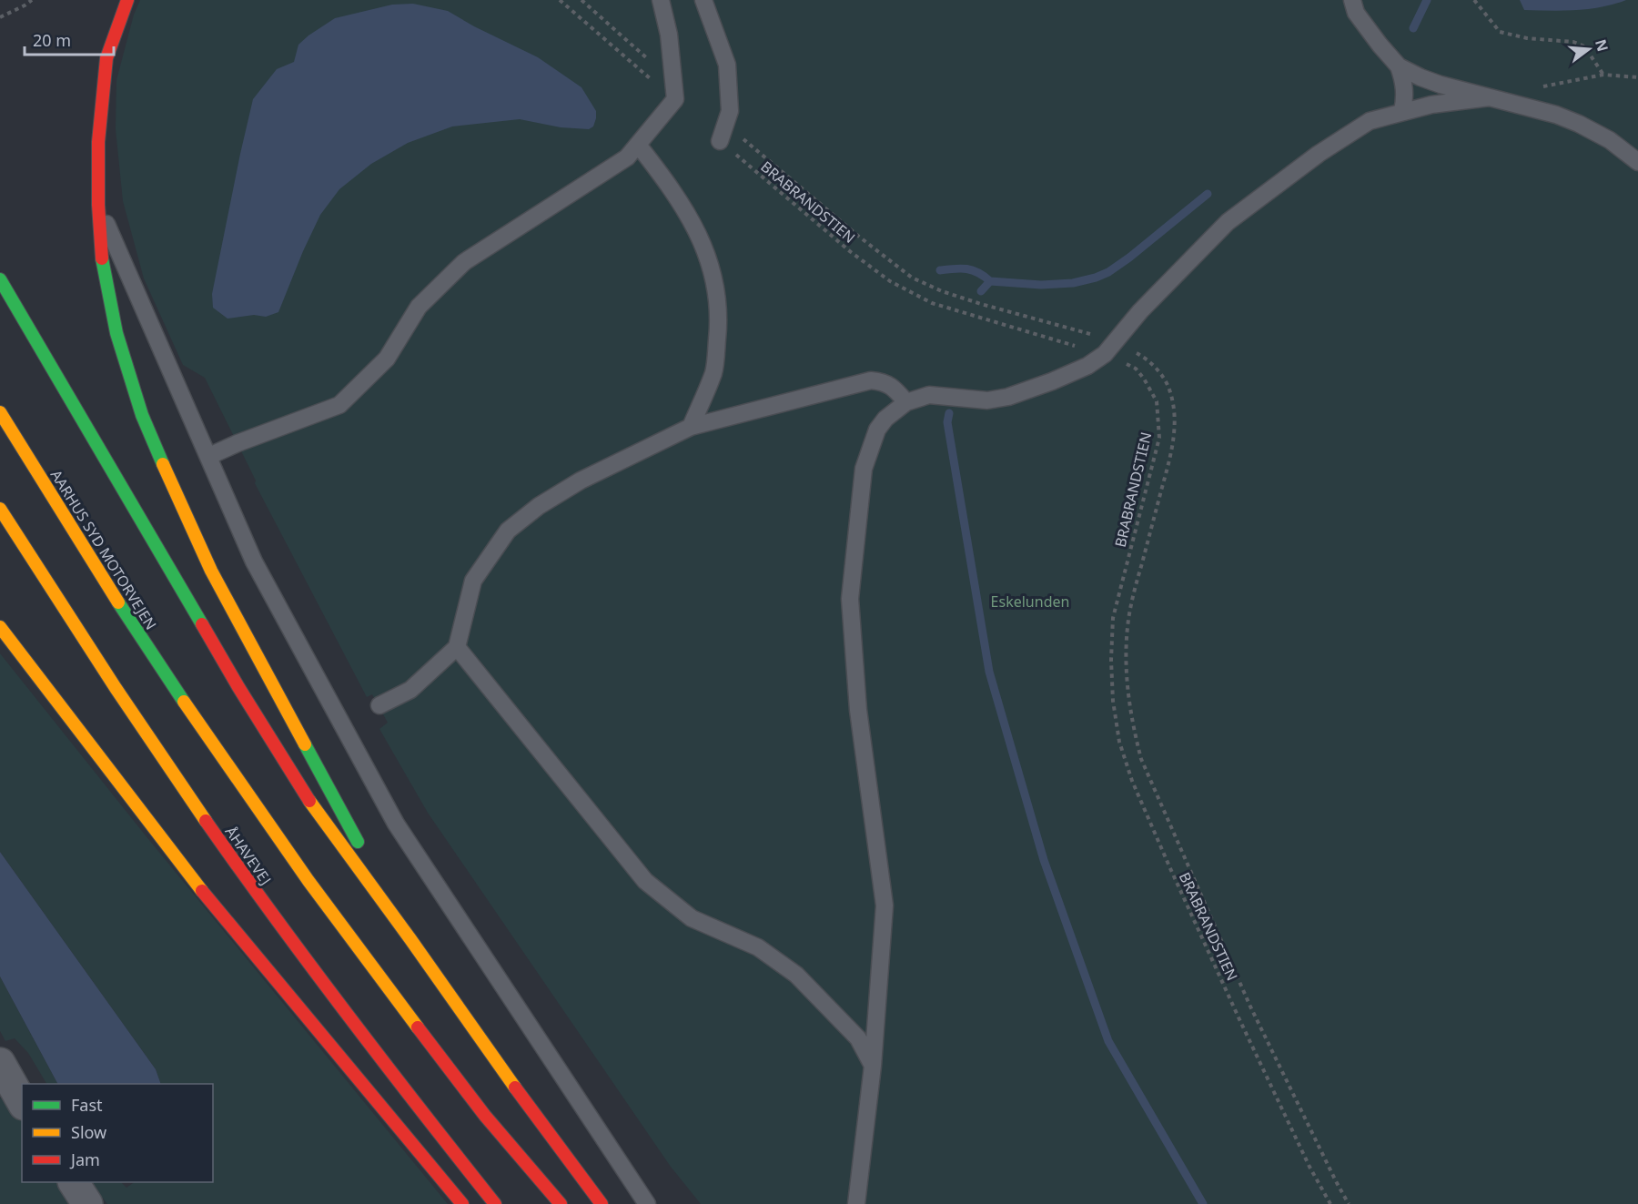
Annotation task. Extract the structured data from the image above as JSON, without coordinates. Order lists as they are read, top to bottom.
{
  "streets": {
    "main road": ["AARHUS SYD MOTORVEJEN", "ÅHAVEVEJ"],
    "path": ["BRABRANDSTIEN"]
  },
  "parks": ["Eskelunden"],
  "legend": ["Fast", "Slow", "Jam"],
  "scale_bar": "20 m",
  "north": "right"
}
